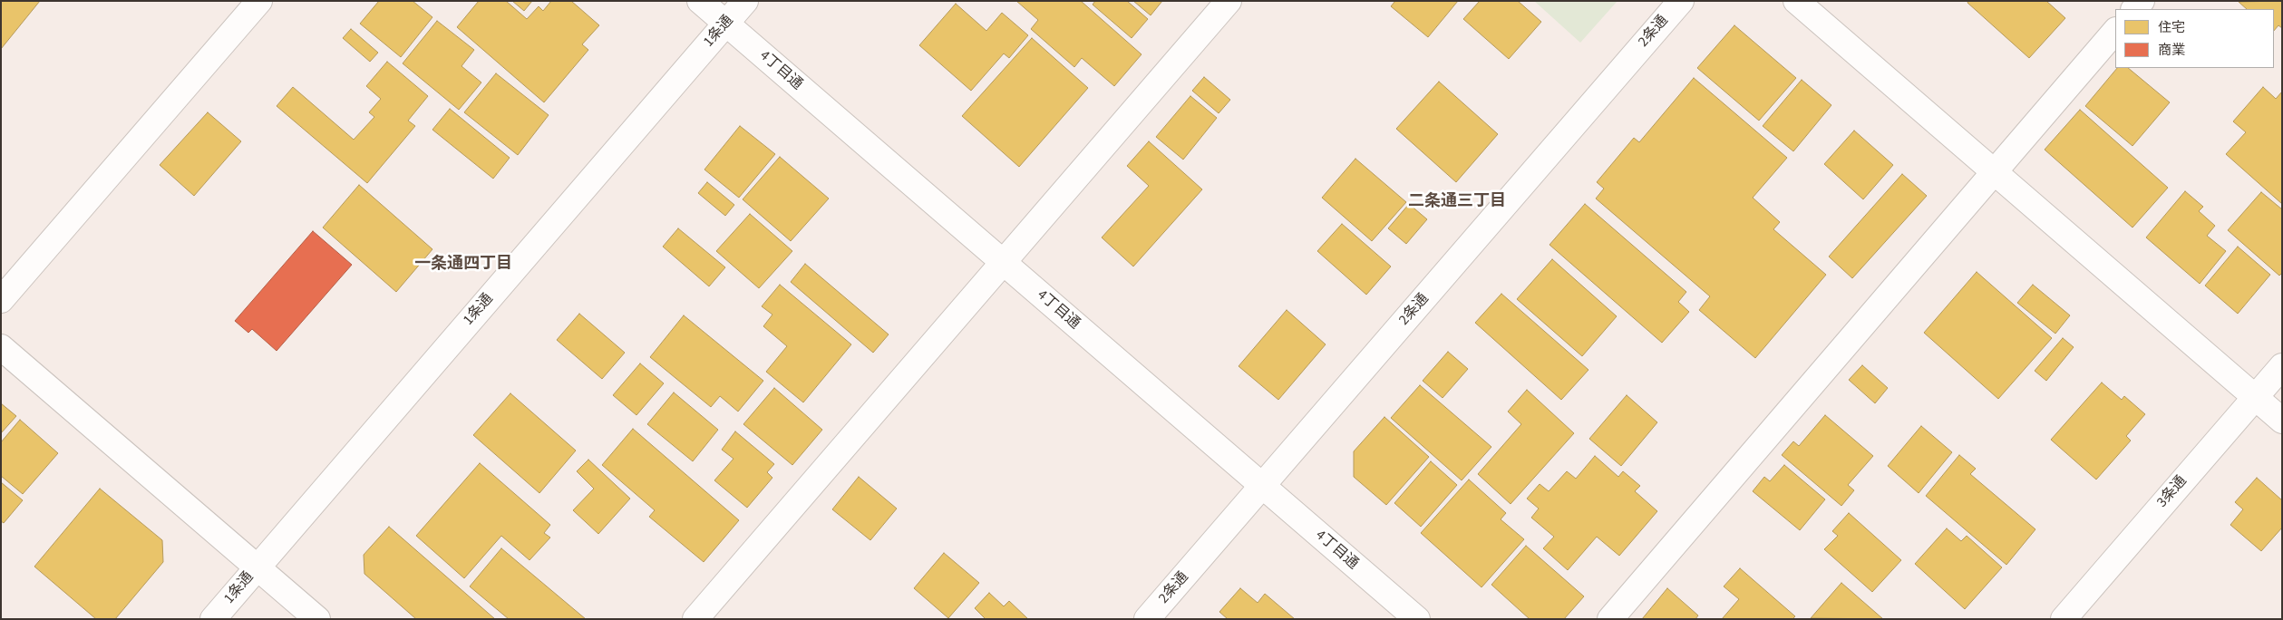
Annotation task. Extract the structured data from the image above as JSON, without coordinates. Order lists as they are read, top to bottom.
{
  "streets": {
    "street": [
      "1条通",
      "2条通",
      "4丁目通",
      "3条通"
    ]
  },
  "crossings": [
    ["1条通", "4丁目通"],
    ["2条通", "4丁目通"]
  ],
  "districts": ["二条通三丁目", "一条通四丁目"],
  "legend": ["住宅", "商業"]
}
